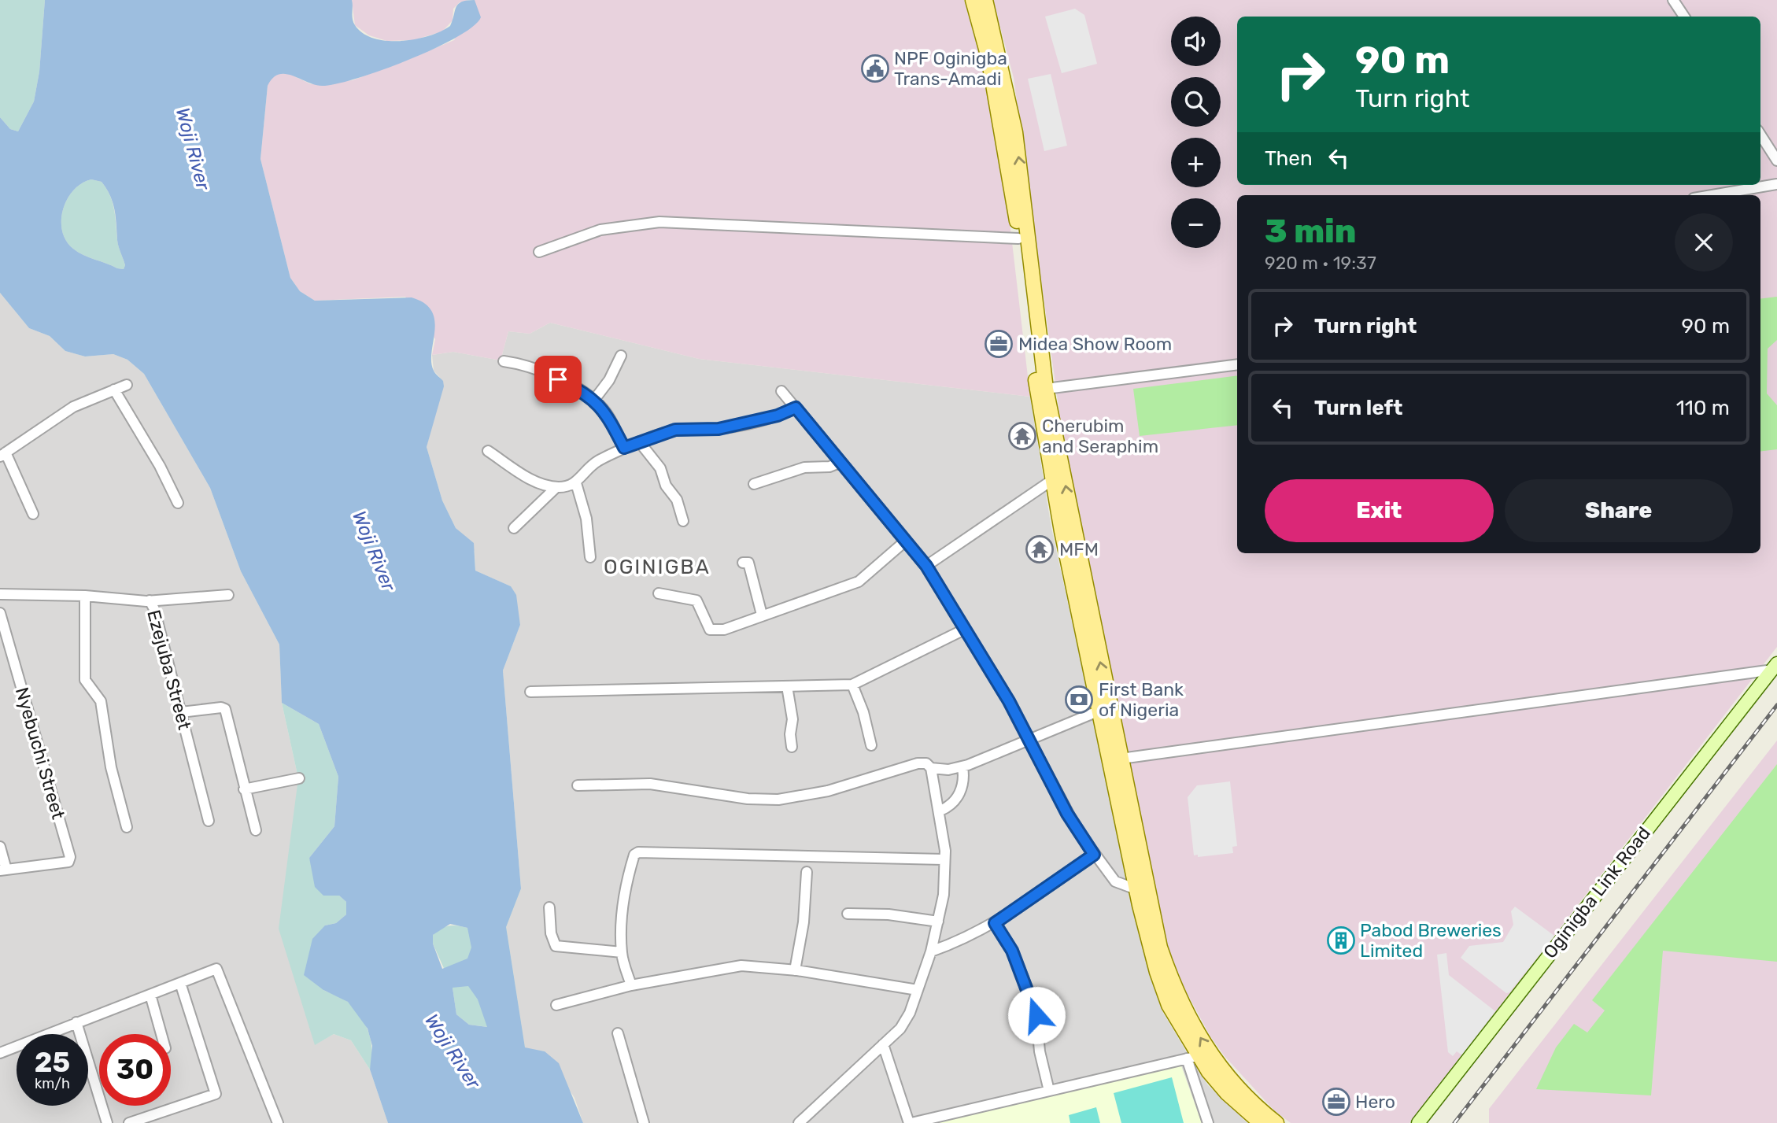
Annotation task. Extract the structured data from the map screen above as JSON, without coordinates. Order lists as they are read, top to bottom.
{
  "streets": {
    "street": ["Ezejuba Street", "Nyebuchi Street", "Oginigba Link Road"]
  },
  "districts": ["OGINIGBA"],
  "water": ["Woji River"],
  "places": {
    "public building": ["NPF Oginigba Trans-Amadi"],
    "office": ["Midea Show Room", "Hero"],
    "temple": ["Cherubim and Seraphim", "MFM"],
    "bank": ["First Bank of Nigeria"],
    "building": ["Pabod Breweries Limited"]
  },
  "page": {
    "map_buttons": ["+", "−"],
    "turn": ["90 m", "Turn right"],
    "then": "Then",
    "heading": ["3 min", "920 m · 19:37"],
    "list": [
      {
        "name": "Turn right",
        "value": "90 m"
      },
      {
        "name": "Turn left",
        "value": "110 m"
      }
    ],
    "buttons": ["Exit", "Share"],
    "speed": "25 km/h",
    "limit": "30"
  }
}
